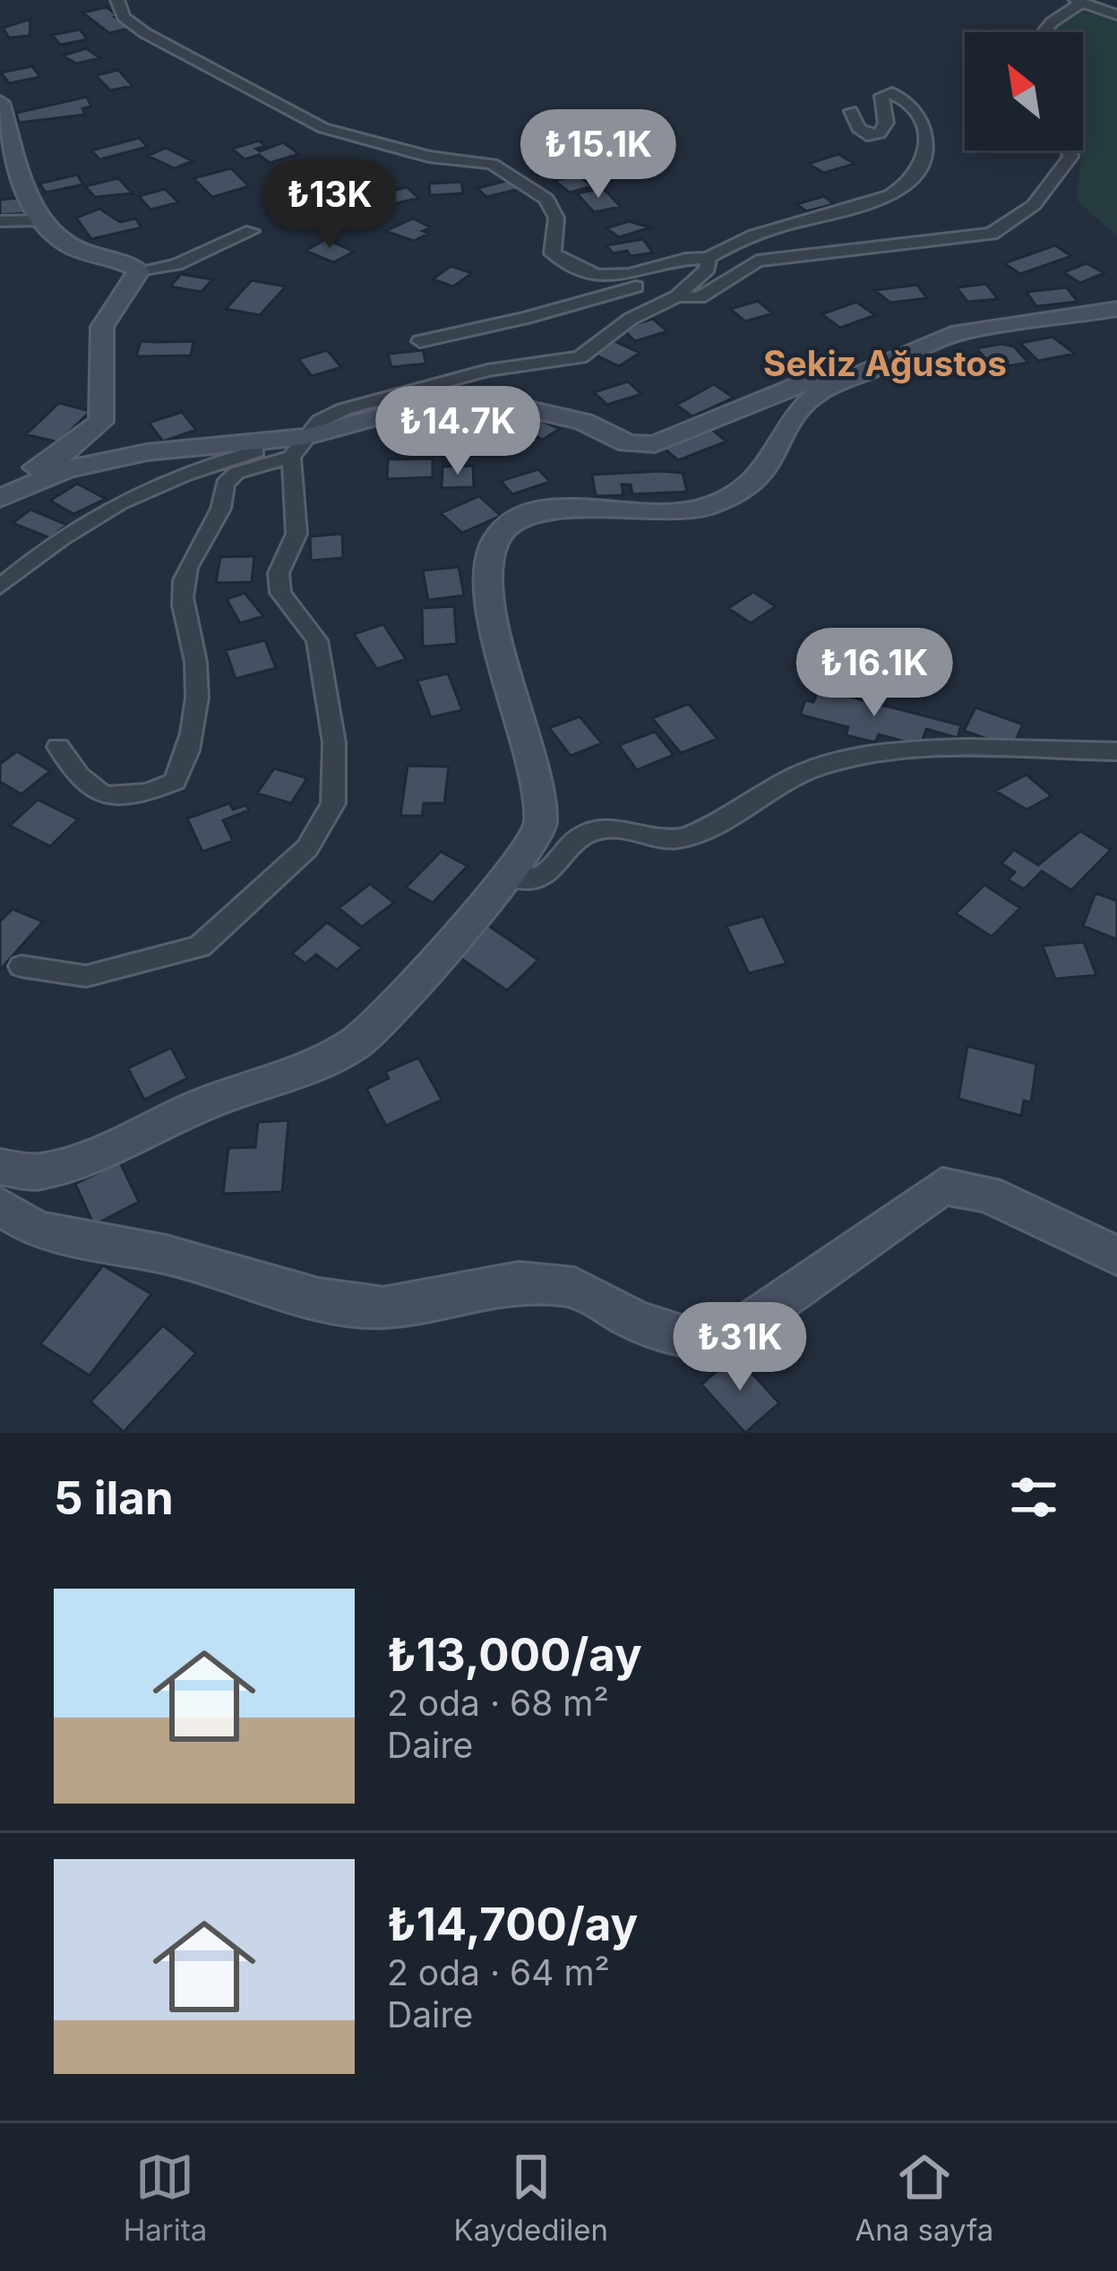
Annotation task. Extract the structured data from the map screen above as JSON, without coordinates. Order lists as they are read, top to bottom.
{
  "districts": ["Sekiz Ağustos"],
  "north": "top left",
  "page": {
    "price": [
      "₺15.1K",
      "₺13K",
      "₺14.7K",
      "₺16.1K",
      "₺31K"
    ],
    "heading": "5 ilan",
    "list": [
      {
        "name": "₺13,000/ay",
        "note": "2 oda · 68 m² · Daire"
      },
      {
        "name": "₺14,700/ay",
        "note": "2 oda · 64 m² · Daire"
      }
    ],
    "tabs": ["Harita", "Kaydedilen", "Ana sayfa"]
  }
}
